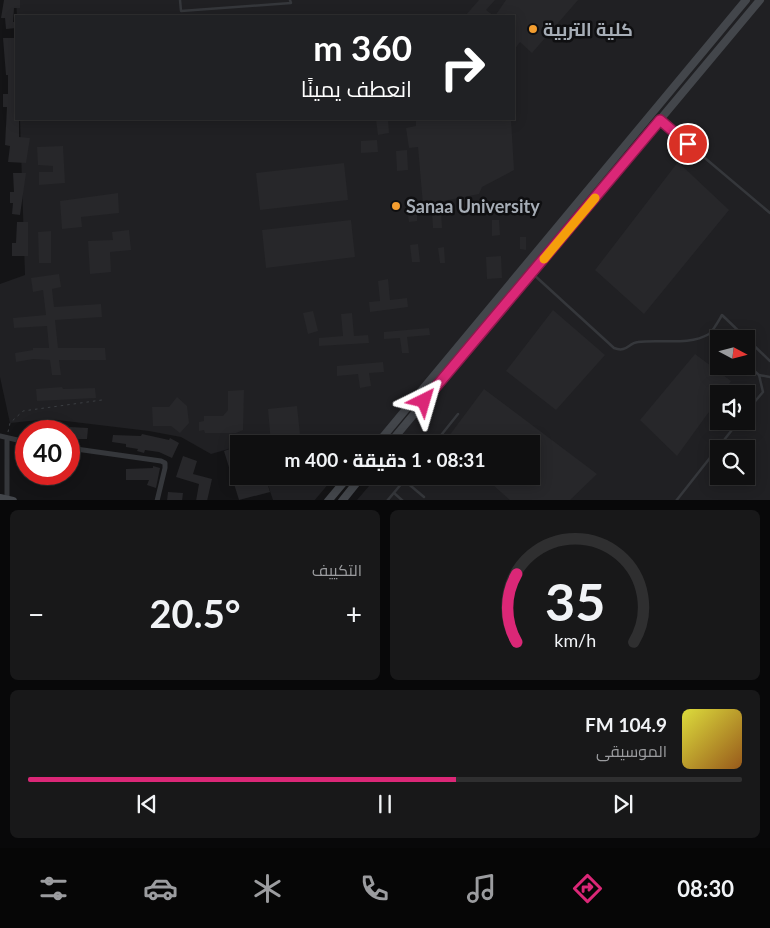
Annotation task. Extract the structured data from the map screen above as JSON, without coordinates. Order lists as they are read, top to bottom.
{
  "places": ["كلية التربية", "Sanaa University"],
  "north": "right",
  "page": {
    "turn": ["360 m", "انعطف يمينًا"],
    "limit": "40",
    "trip": "08:31 · 1 دقيقة · 400 m",
    "tile": "التكييف",
    "heat": ["−", "20.5°", "+"],
    "song": ["104.9 FM", "الموسيقى"],
    "tabs": "08:30",
    "gauge": ["35", "km/h"]
  }
}
